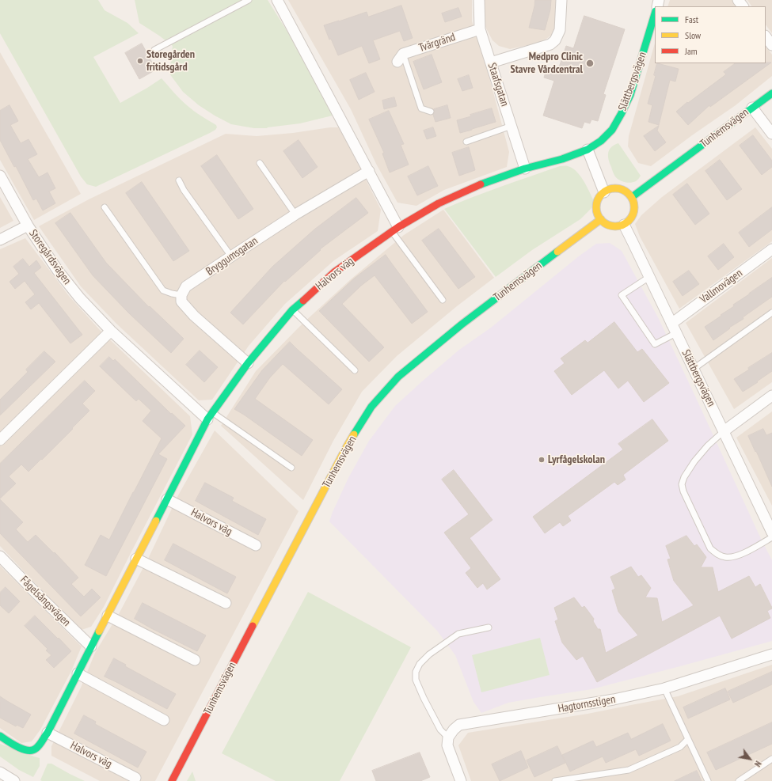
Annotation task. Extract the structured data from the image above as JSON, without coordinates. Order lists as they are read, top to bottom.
{
  "streets": {
    "street": [
      "Tvärgränd",
      "Slättbergsvägen",
      "Staafsgatan",
      "Tunhemsvägen",
      "Bryggumsgatan",
      "Storegårdsvägen",
      "Halvors väg",
      "Vallmovägen",
      "Fågelsångsvägen",
      "Hagtornsstigen"
    ]
  },
  "crossings": [
    ["Tvärgränd", "Staafsgatan"],
    ["Slättbergsvägen", "Tunhemsvägen"],
    ["Slättbergsvägen", "Halvors väg"],
    ["Slättbergsvägen", "Vallmovägen"],
    ["Staafsgatan", "Halvors väg"],
    ["Storegårdsvägen", "Halvors väg"],
    ["Halvors väg", "Fågelsångsvägen"]
  ],
  "places": ["Storegården fritidsgård", "Medpro Clinic Stavre Vårdcentral", "Lyrfågelskolan"],
  "legend": ["Fast", "Slow", "Jam"],
  "north": "bottom right"
}
